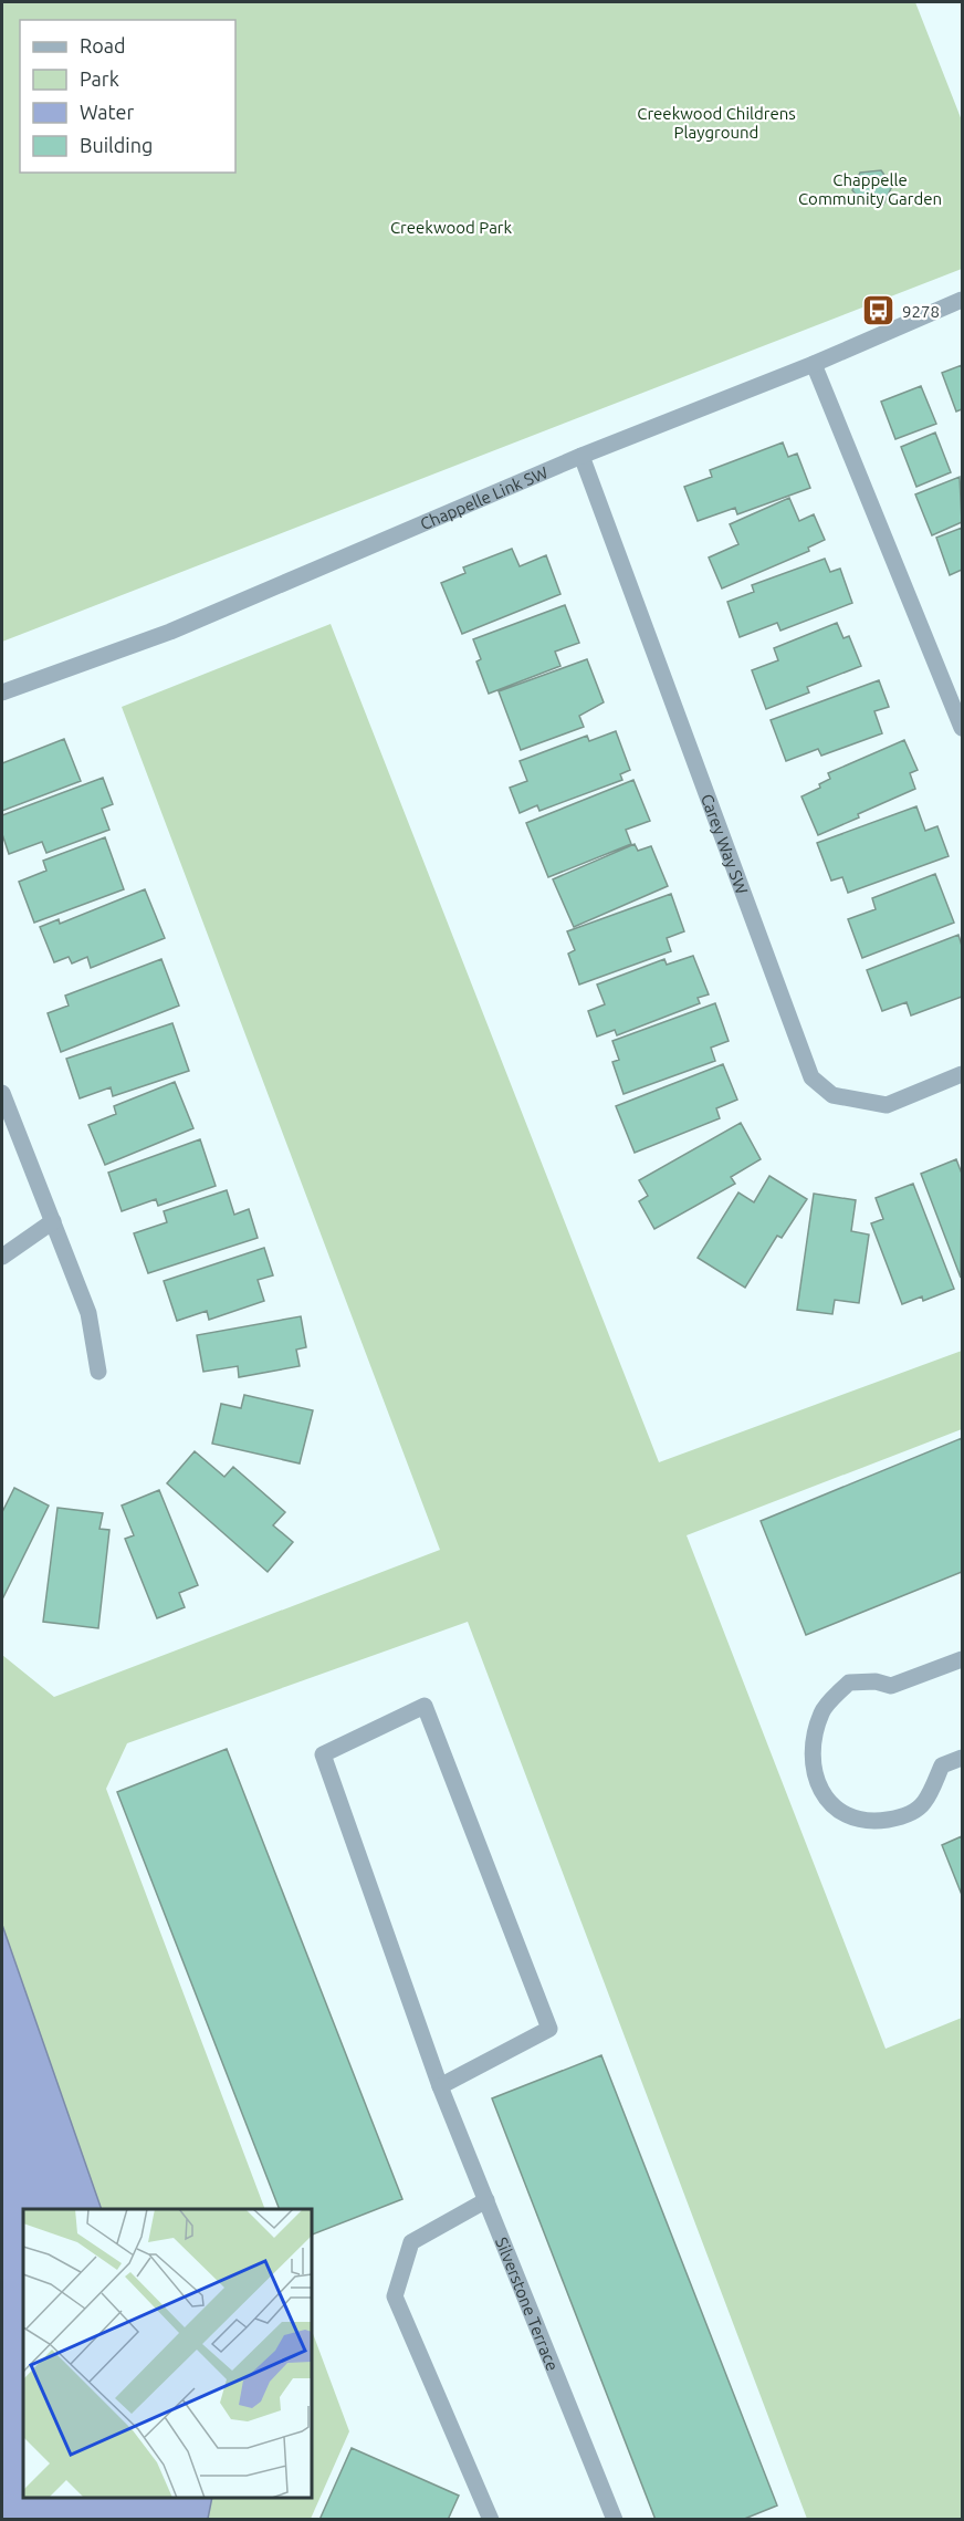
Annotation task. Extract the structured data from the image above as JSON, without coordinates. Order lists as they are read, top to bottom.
{
  "streets": {
    "street": ["Chappelle Link SW", "Carey Way SW", "Silverstone Terrace"]
  },
  "crossings": [
    ["Chappelle Link SW", "Carey Way SW"]
  ],
  "parks": ["Creekwood Childrens Playground", "Chappelle Community Garden", "Creekwood Park"],
  "places": {
    "bus stop": ["9278"]
  },
  "legend": [
    "Road",
    "Park",
    "Water",
    "Building"
  ]
}
